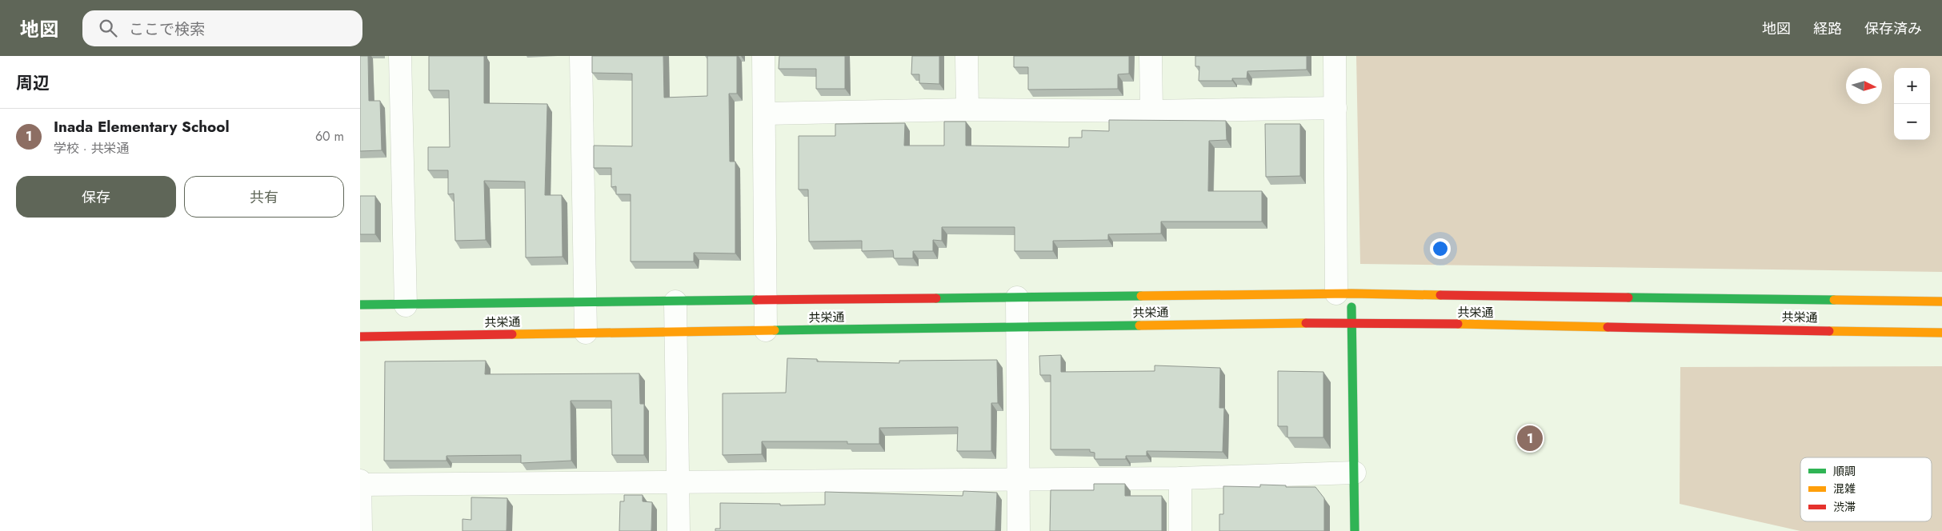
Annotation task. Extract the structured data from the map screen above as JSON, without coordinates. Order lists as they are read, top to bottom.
{
  "streets": {
    "street": ["共栄通"]
  },
  "legend": ["順調", "混雑", "渋滞"],
  "north": "right",
  "page": {
    "header": "地図",
    "search": "ここで検索",
    "nav": ["地図", "経路", "保存済み"],
    "heading": "周辺",
    "map_buttons": ["+", "−"],
    "list": [
      {
        "mark": "1",
        "name": "Inada Elementary School",
        "note": "学校 · 共栄通",
        "value": "60 m"
      }
    ],
    "buttons": ["保存", "共有"],
    "pins": "1"
  }
}
